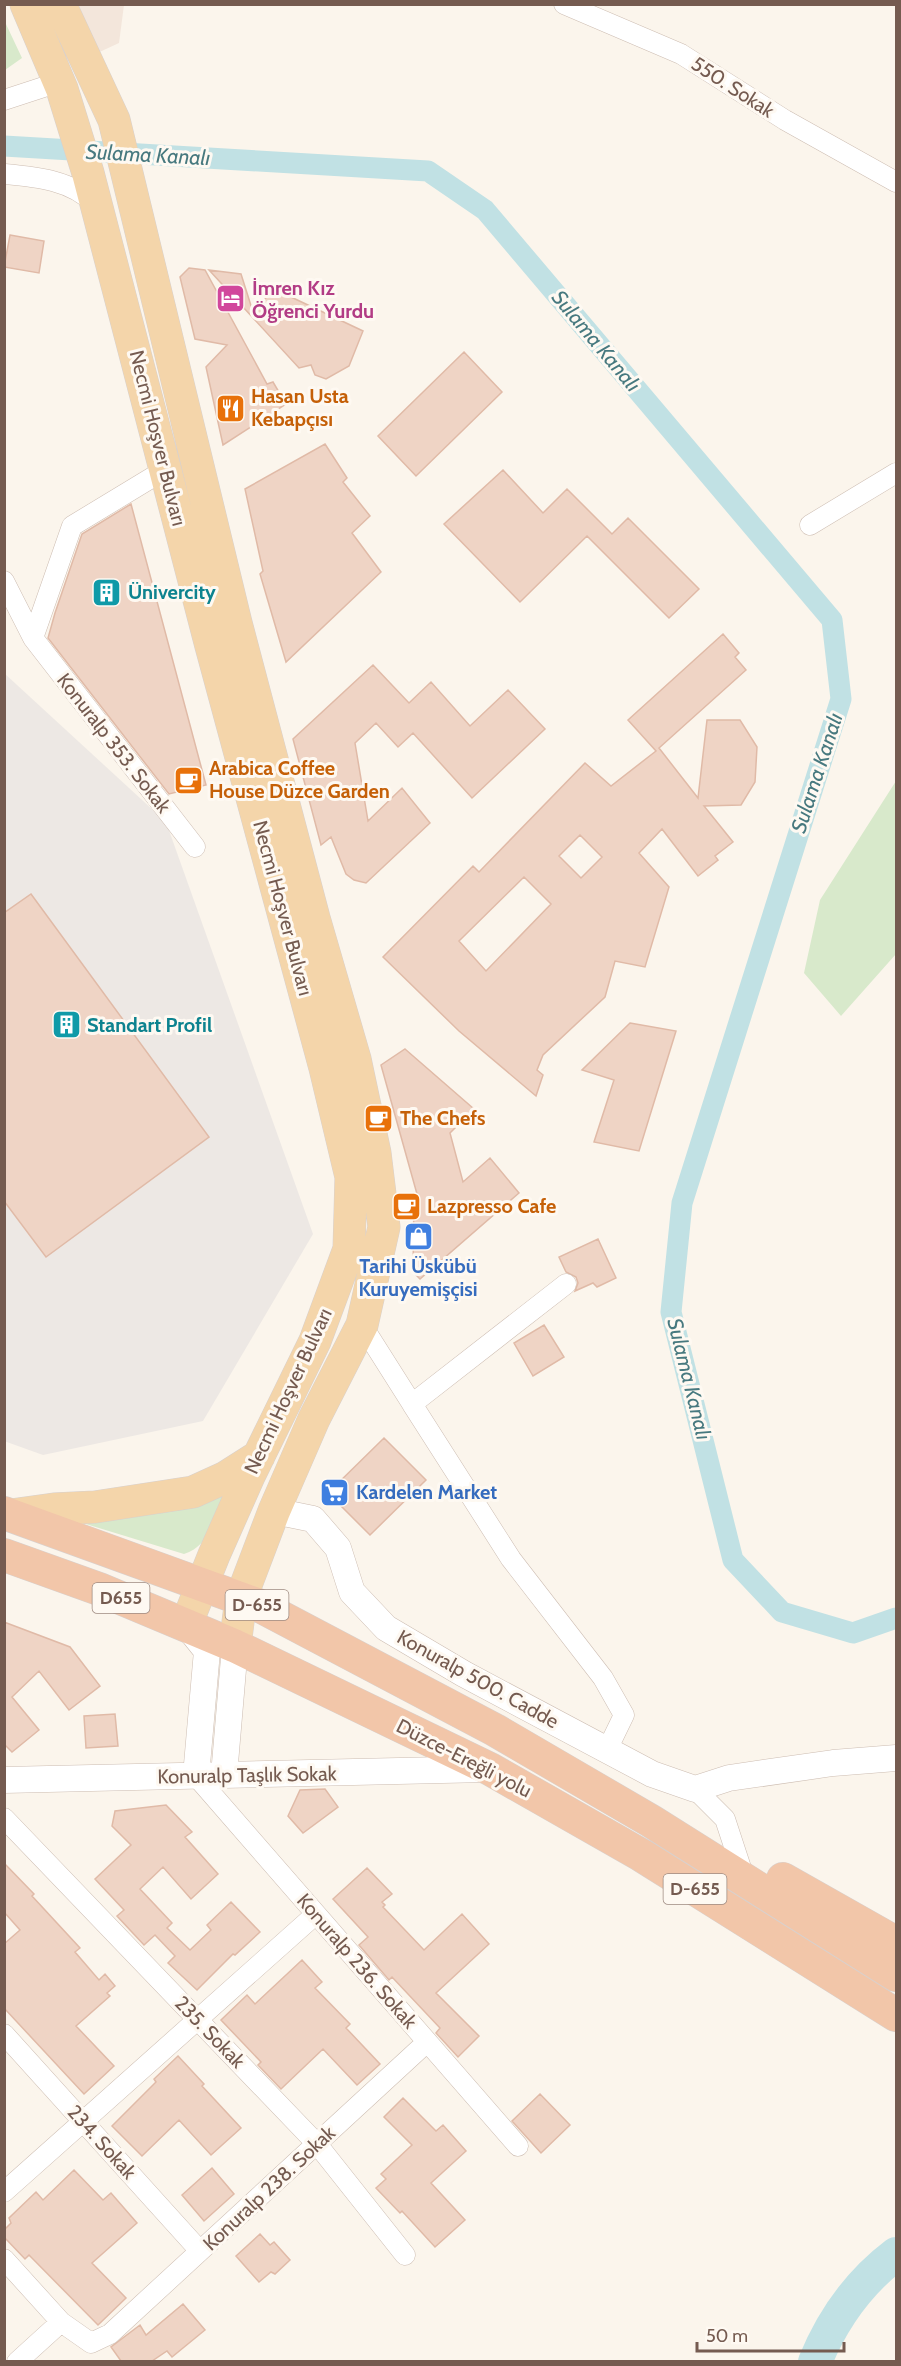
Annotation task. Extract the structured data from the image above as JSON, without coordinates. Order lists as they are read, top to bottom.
{
  "streets": {
    "highway": ["D655", "D-655", "Düzce-Ereğli yolu"],
    "main road": ["Necmi Hoşver Bulvarı"],
    "street": [
      "550. Sokak",
      "Konuralp 353. Sokak",
      "Konuralp 500. Cadde",
      "Konuralp Taşlık Sokak",
      "Konuralp 236. Sokak",
      "235. Sokak",
      "234. Sokak",
      "Konuralp 238. Sokak"
    ]
  },
  "crossings": [
    ["Necmi Hoşver Bulvarı", "Konuralp 500. Cadde"],
    ["Necmi Hoşver Bulvarı", "Düzce-Ereğli yolu"],
    ["Düzce-Ereğli yolu", "Konuralp Taşlık Sokak"],
    ["Konuralp Taşlık Sokak", "Konuralp 236. Sokak"],
    ["Konuralp 236. Sokak", "Konuralp 238. Sokak"],
    ["235. Sokak", "Konuralp 238. Sokak"],
    ["234. Sokak", "Konuralp 238. Sokak"]
  ],
  "water": ["Sulama Kanalı"],
  "places": {
    "hotel": ["İmren Kız Öğrenci Yurdu"],
    "restaurant": ["Hasan Usta Kebapçısı"],
    "building": ["Ünivercity", "Standart Profil"],
    "cafe": ["Arabica Coffee House Düzce Garden", "The Chefs", "Lazpresso Cafe"],
    "shop": ["Tarihi Üskübü Kuruyemişçisi"],
    "supermarket": ["Kardelen Market"]
  },
  "scale_bar": "50 m"
}
